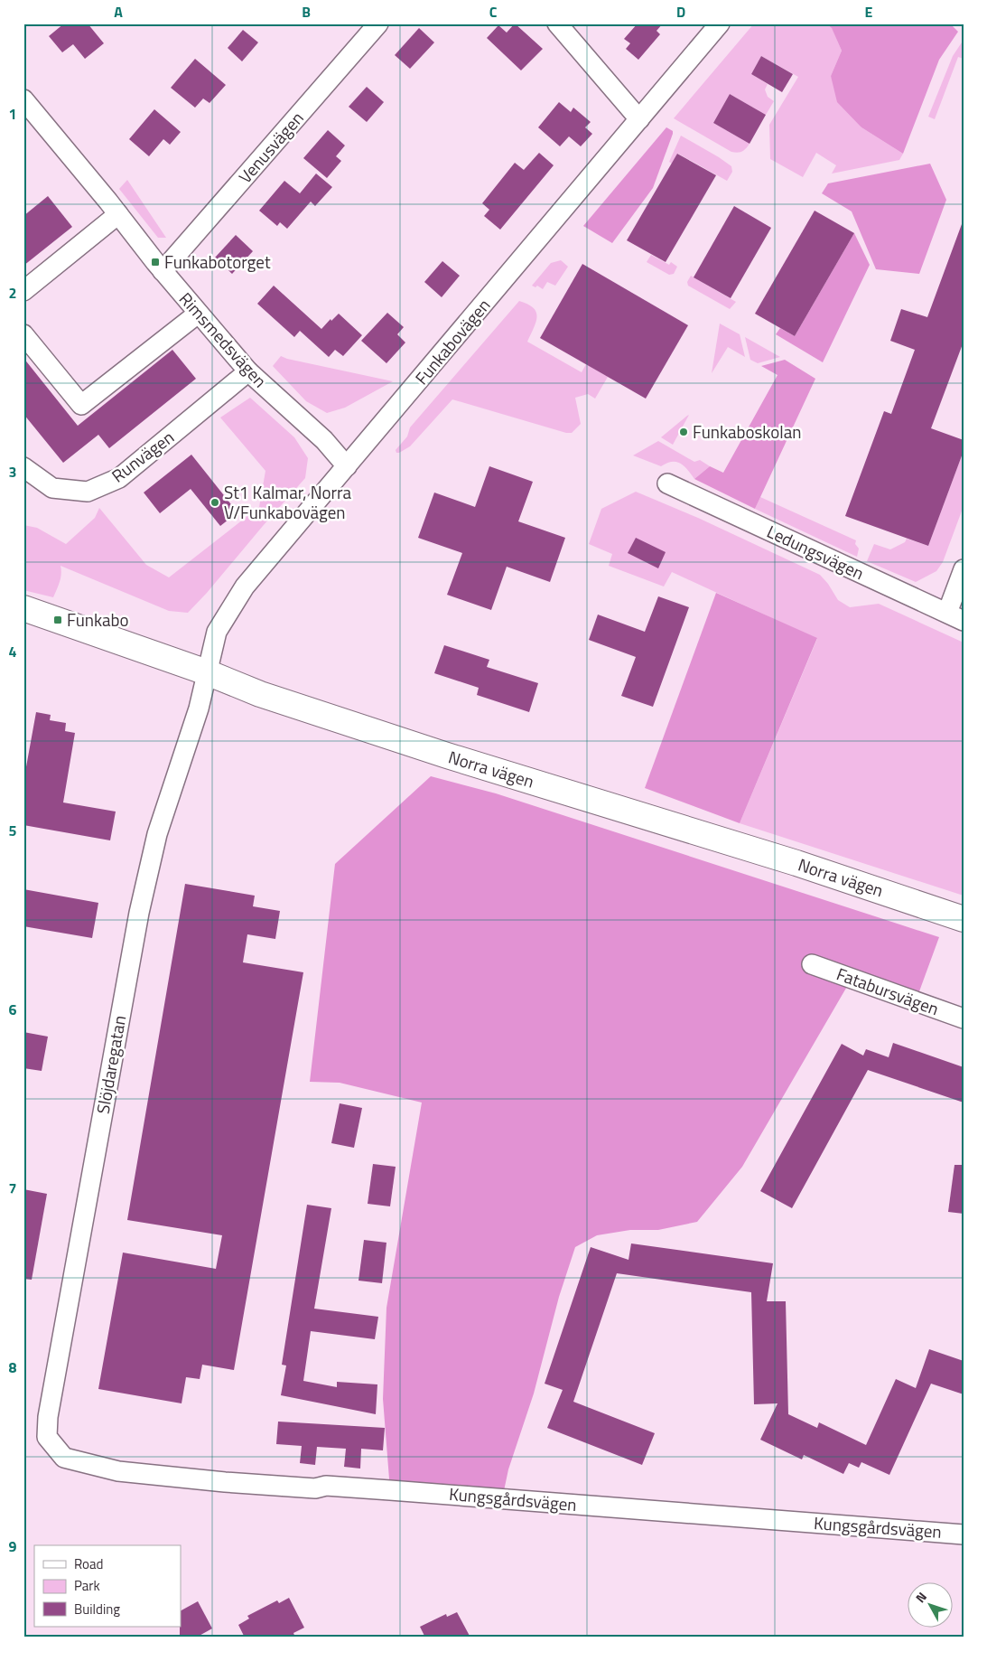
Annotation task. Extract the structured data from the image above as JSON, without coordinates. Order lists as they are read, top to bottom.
{
  "streets": {
    "main road": ["Norra vägen"],
    "street": [
      "Venusvägen",
      "Rimsmedsvägen",
      "Funkabovägen",
      "Runvägen",
      "Ledungsvägen",
      "Fatabursvägen",
      "Slöjdaregatan",
      "Kungsgårdsvägen"
    ]
  },
  "crossings": [
    ["Venusvägen", "Rimsmedsvägen"],
    ["Rimsmedsvägen", "Funkabovägen"],
    ["Rimsmedsvägen", "Runvägen"],
    ["Funkabovägen", "Norra vägen"],
    ["Funkabovägen", "Slöjdaregatan"],
    ["Norra vägen", "Slöjdaregatan"],
    ["Slöjdaregatan", "Kungsgårdsvägen"]
  ],
  "places": {
    "transit": ["Funkabotorget", "Funkabo"],
    "other": ["Funkaboskolan", "St1 Kalmar, Norra V/Funkabovägen"]
  },
  "legend": ["Road", "Park", "Building"],
  "north": "top left",
  "grid": {
    "columns": [
      "A",
      "B",
      "C",
      "D",
      "E"
    ],
    "rows": [
      "1",
      "2",
      "3",
      "4",
      "5",
      "6",
      "7",
      "8",
      "9"
    ]
  }
}
